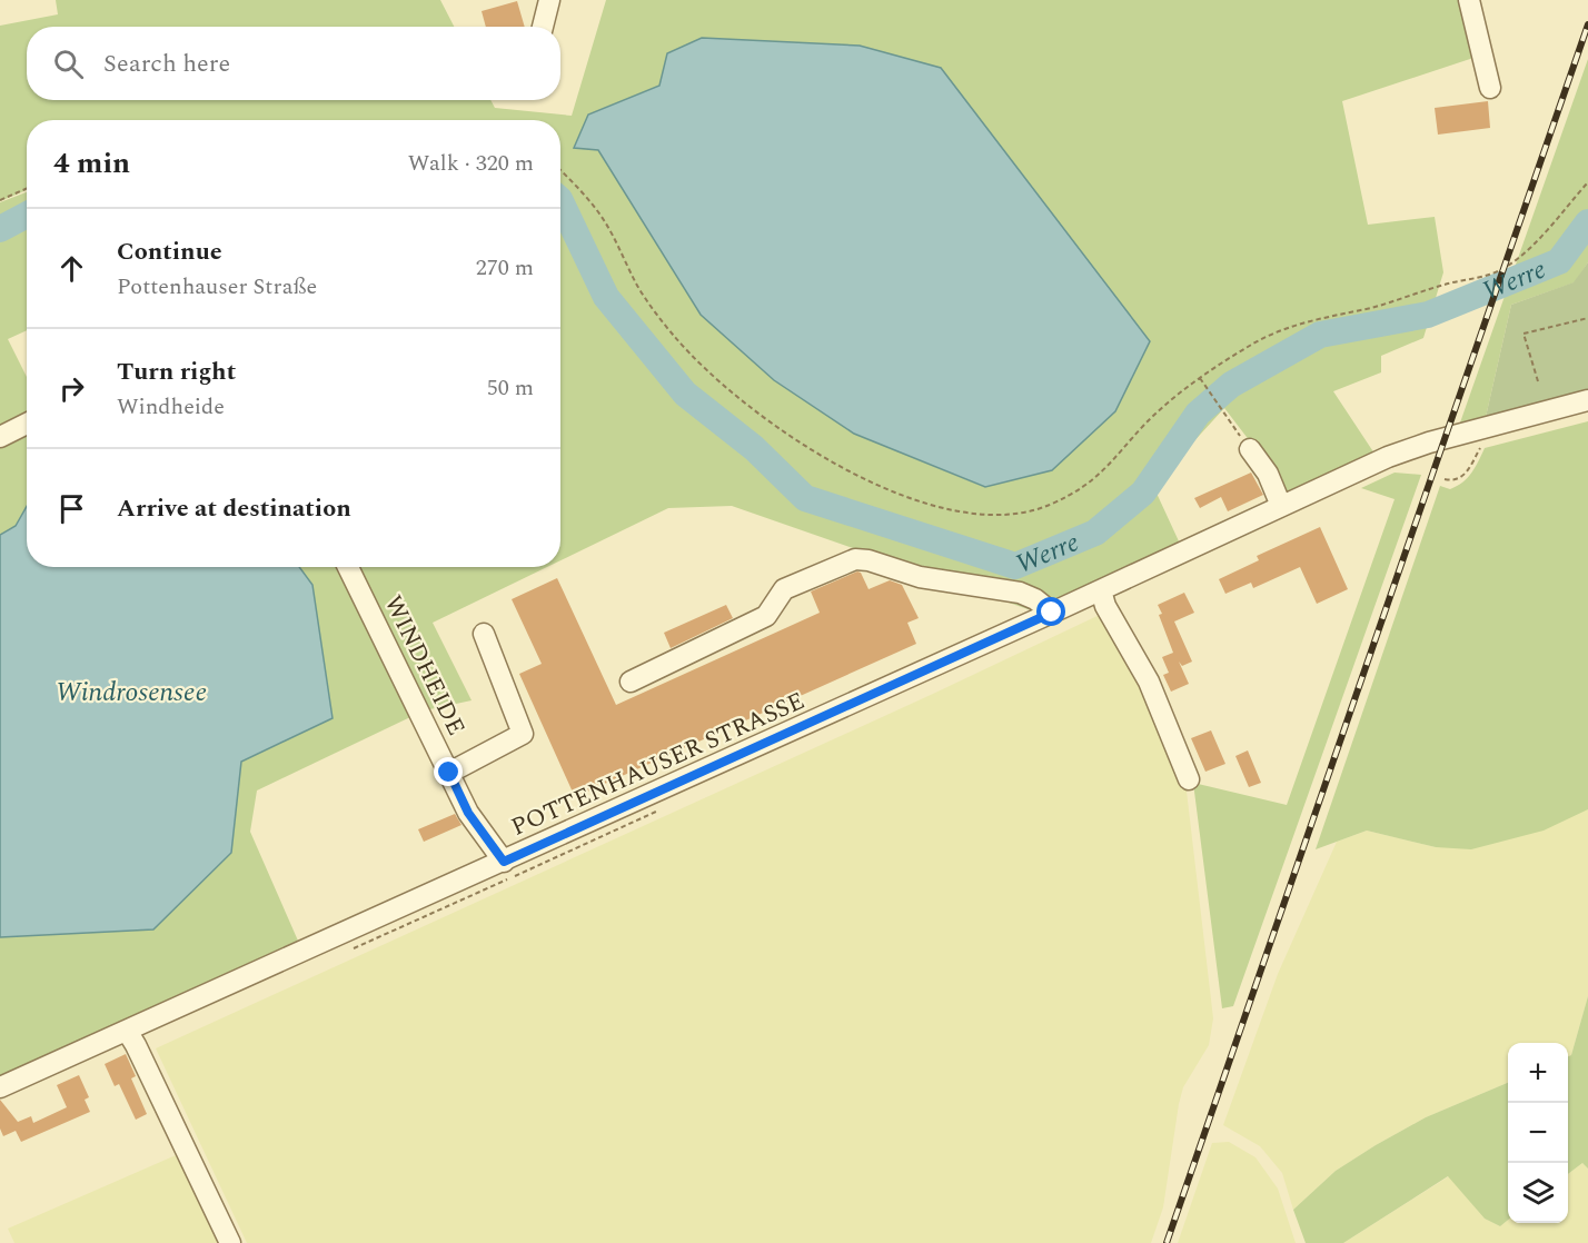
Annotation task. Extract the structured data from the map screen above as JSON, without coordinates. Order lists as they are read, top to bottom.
{
  "streets": {
    "street": ["WINDHEIDE", "POTTENHAUSER STRASSE"]
  },
  "crossings": [
    ["WINDHEIDE", "POTTENHAUSER STRASSE"]
  ],
  "water": ["Werre", "Windrosensee"],
  "page": {
    "search": "Search here",
    "heading": ["4 min", "Walk · 320 m"],
    "list": [
      ["Continue", "Pottenhauser Straße", "270 m"],
      ["Turn right", "Windheide", "50 m"],
      "Arrive at destination"
    ],
    "map_buttons": ["+", "−"]
  }
}
